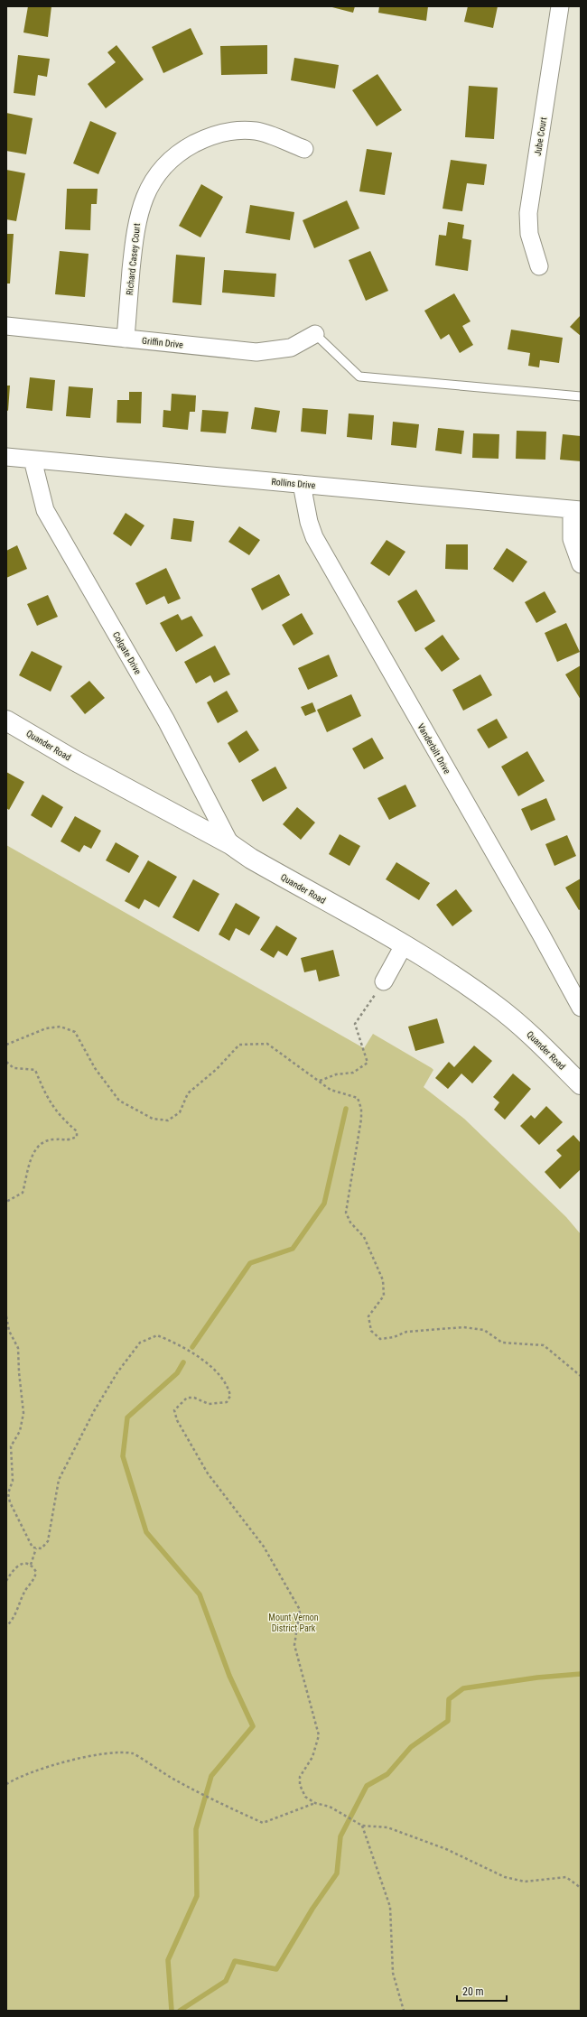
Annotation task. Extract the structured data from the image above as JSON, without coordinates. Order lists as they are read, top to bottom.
{
  "streets": {
    "street": [
      "Jube Court",
      "Richard Casey Court",
      "Griffin Drive",
      "Rollins Drive",
      "Colgate Drive",
      "Quander Road",
      "Vanderbilt Drive"
    ]
  },
  "crossings": [
    ["Richard Casey Court", "Griffin Drive"],
    ["Rollins Drive", "Colgate Drive"],
    ["Rollins Drive", "Vanderbilt Drive"],
    ["Colgate Drive", "Quander Road"]
  ],
  "parks": ["Mount Vernon District Park"],
  "scale_bar": "20 m"
}
